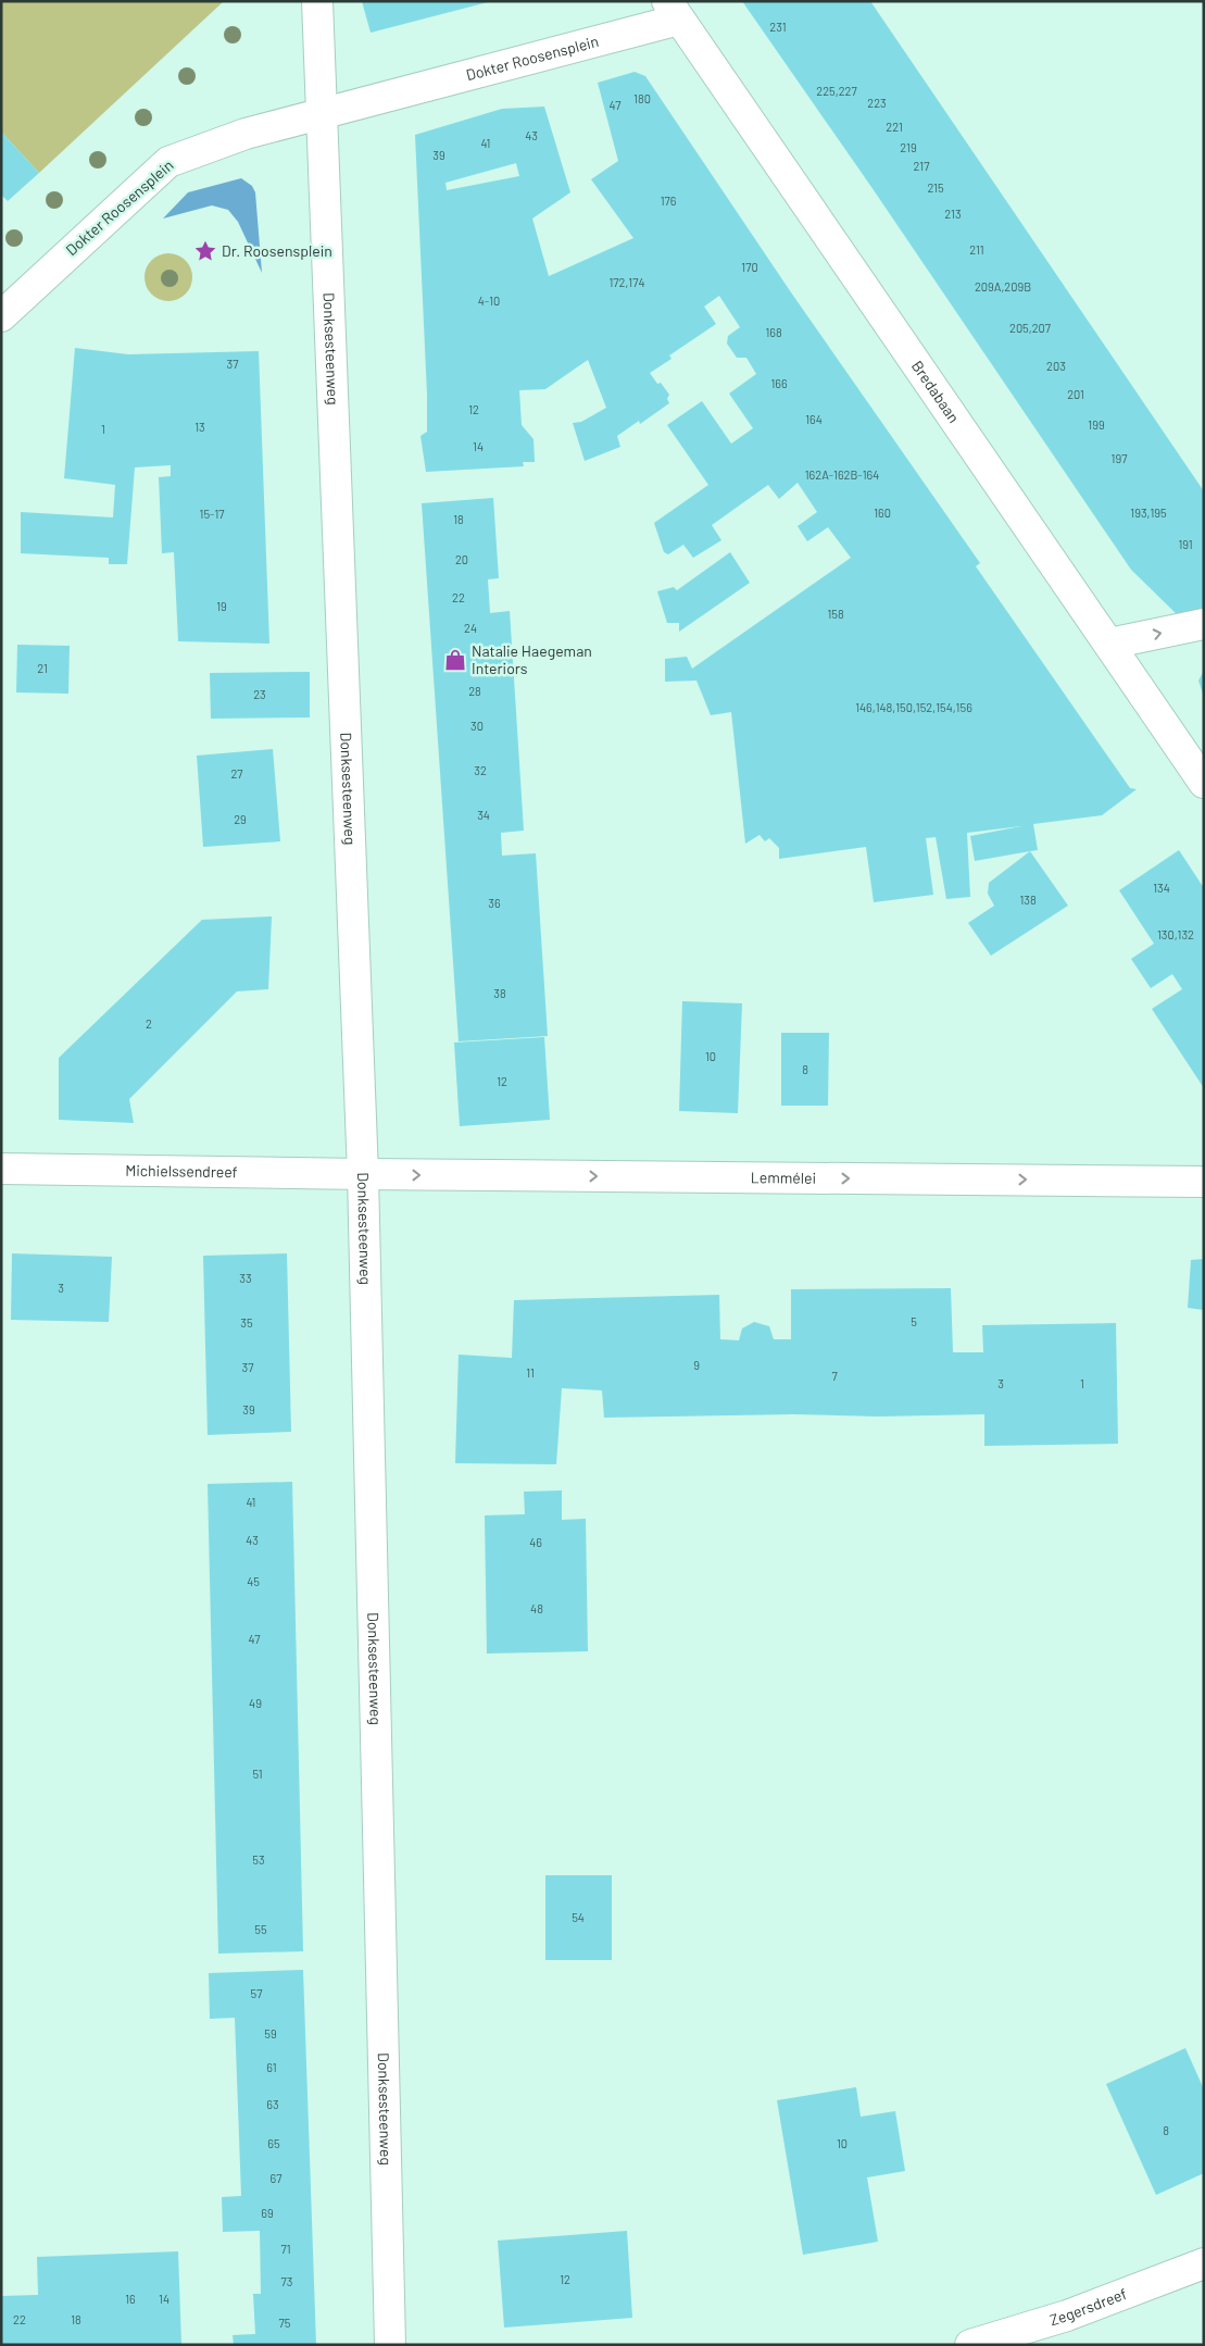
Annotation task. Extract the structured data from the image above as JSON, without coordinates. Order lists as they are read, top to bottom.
{
  "streets": {
    "street": [
      "Dokter Roosensplein",
      "Donksesteenweg",
      "Bredabaan",
      "Michielssendreef",
      "Lemmélei",
      "Zegersdreef"
    ]
  },
  "crossings": [
    ["Dokter Roosensplein", "Donksesteenweg"],
    ["Dokter Roosensplein", "Bredabaan"],
    ["Donksesteenweg", "Michielssendreef"],
    ["Donksesteenweg", "Lemmélei"],
    ["Michielssendreef", "Lemmélei"]
  ],
  "one_way": ["Lemmélei"],
  "places": {
    "place": ["Dr. Roosensplein"],
    "shop": ["Natalie Haegeman Interiors"]
  },
  "house_numbers": [
    "231",
    "225,227",
    "180",
    "223",
    "47",
    "221",
    "43",
    "41",
    "219",
    "39",
    "217",
    "215",
    "176",
    "213",
    "211",
    "170",
    "172,174",
    "209A,209B",
    "4-10",
    "205,207",
    "168",
    "37",
    "203",
    "166",
    "201",
    "12",
    "164",
    "199",
    "13",
    "1",
    "14",
    "197",
    "162A-162B-164",
    "160",
    "193,195",
    "15-17",
    "18",
    "191",
    "20",
    "22",
    "19",
    "158",
    "24",
    "21",
    "28",
    "23",
    "146,148,150,152,154,156",
    "30",
    "32",
    "27",
    "34",
    "29",
    "134",
    "138",
    "36",
    "130,132",
    "38",
    "2",
    "10",
    "8",
    "12",
    "33",
    "3",
    "5",
    "35",
    "9",
    "37",
    "11",
    "7",
    "3",
    "1",
    "39",
    "41",
    "43",
    "46",
    "45",
    "48",
    "47",
    "49",
    "51",
    "53",
    "54",
    "55",
    "57",
    "59",
    "61",
    "63",
    "8",
    "65",
    "10",
    "67",
    "69",
    "71",
    "12",
    "73",
    "16",
    "14",
    "22",
    "18",
    "75"
  ]
}
